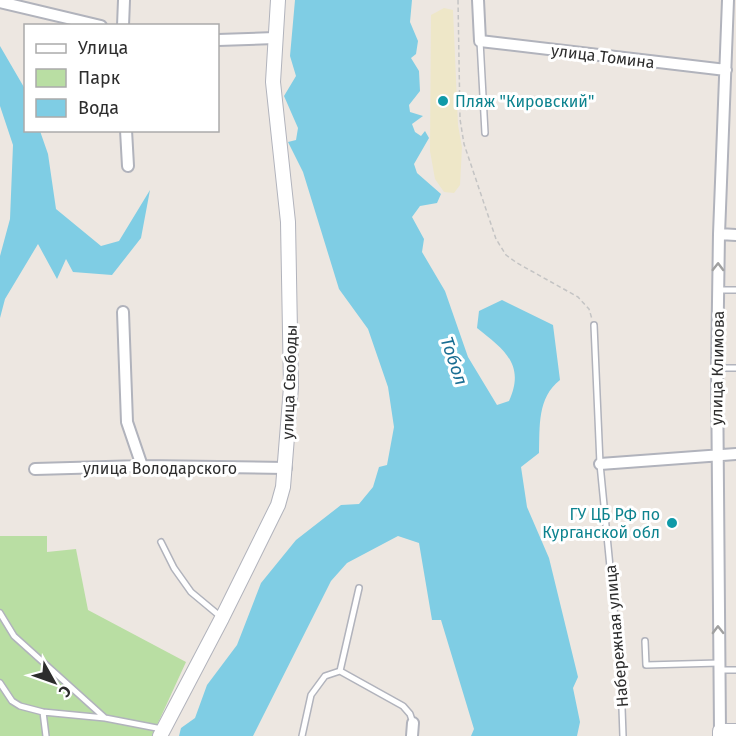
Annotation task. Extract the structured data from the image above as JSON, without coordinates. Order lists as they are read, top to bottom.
{
  "streets": {
    "street": [
      "улица Томина",
      "улица Климова",
      "улица Свободы",
      "улица Володарского"
    ],
    "lane": ["Набережная улица"]
  },
  "crossings": [
    ["улица Томина", "улица Климова"],
    ["улица Свободы", "улица Володарского"]
  ],
  "one_way": ["улица Климова"],
  "water": ["Тобол"],
  "places": ["Пляж \"Кировский\"", "ГУ ЦБ РФ по Курганской обл"],
  "legend": ["Улица", "Парк", "Вода"],
  "north": "bottom right"
}
